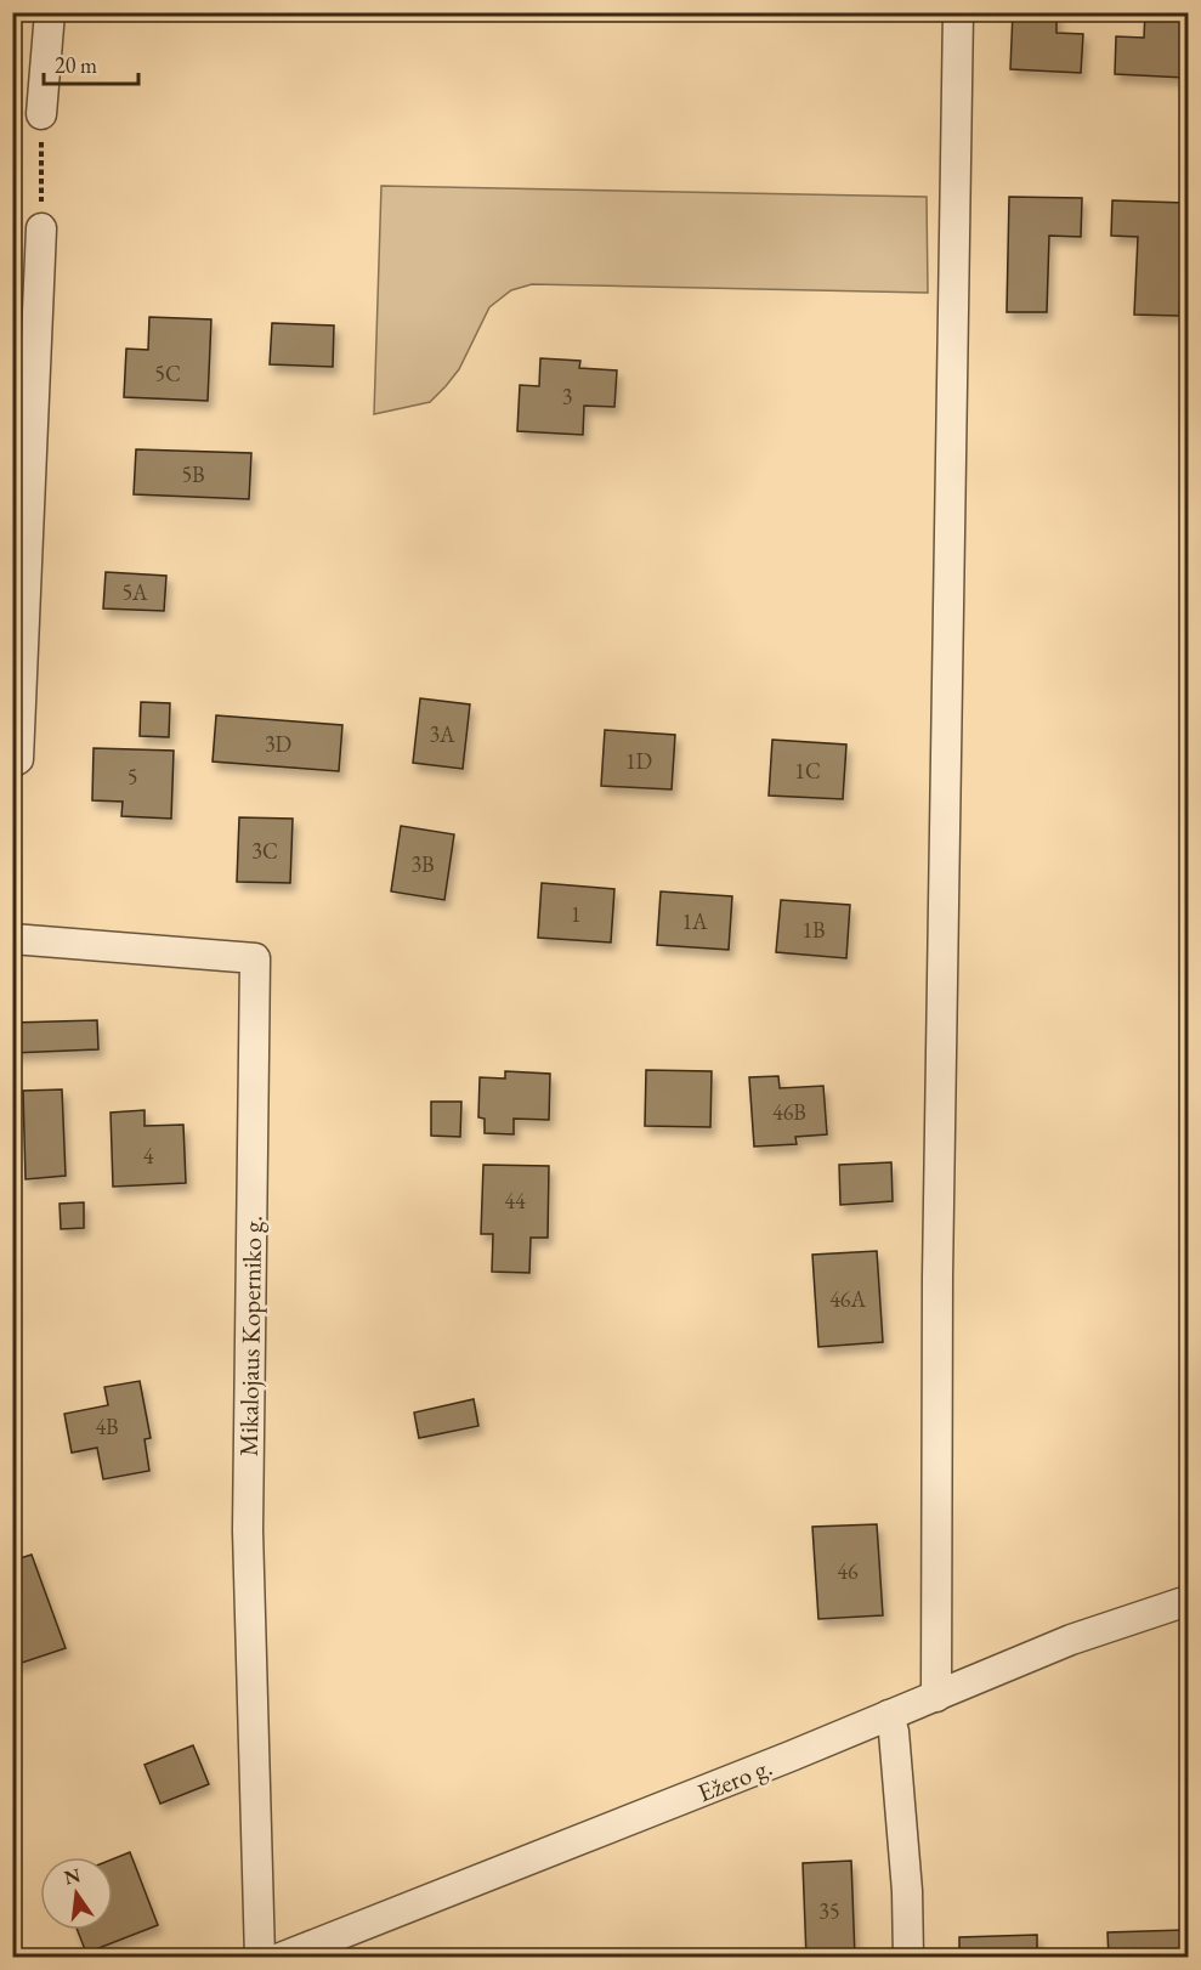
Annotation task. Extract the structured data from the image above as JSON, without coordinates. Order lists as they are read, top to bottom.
{
  "streets": {
    "street": ["Mikalojaus Koperniko g.", "Ežero g."]
  },
  "house_numbers": [
    "5C",
    "3",
    "5B",
    "5A",
    "3A",
    "3D",
    "1D",
    "1C",
    "5",
    "3C",
    "3B",
    "1",
    "1A",
    "1B",
    "46B",
    "4",
    "44",
    "46A",
    "4B",
    "46",
    "35"
  ],
  "scale_bar": "20 m",
  "north": "top"
}
